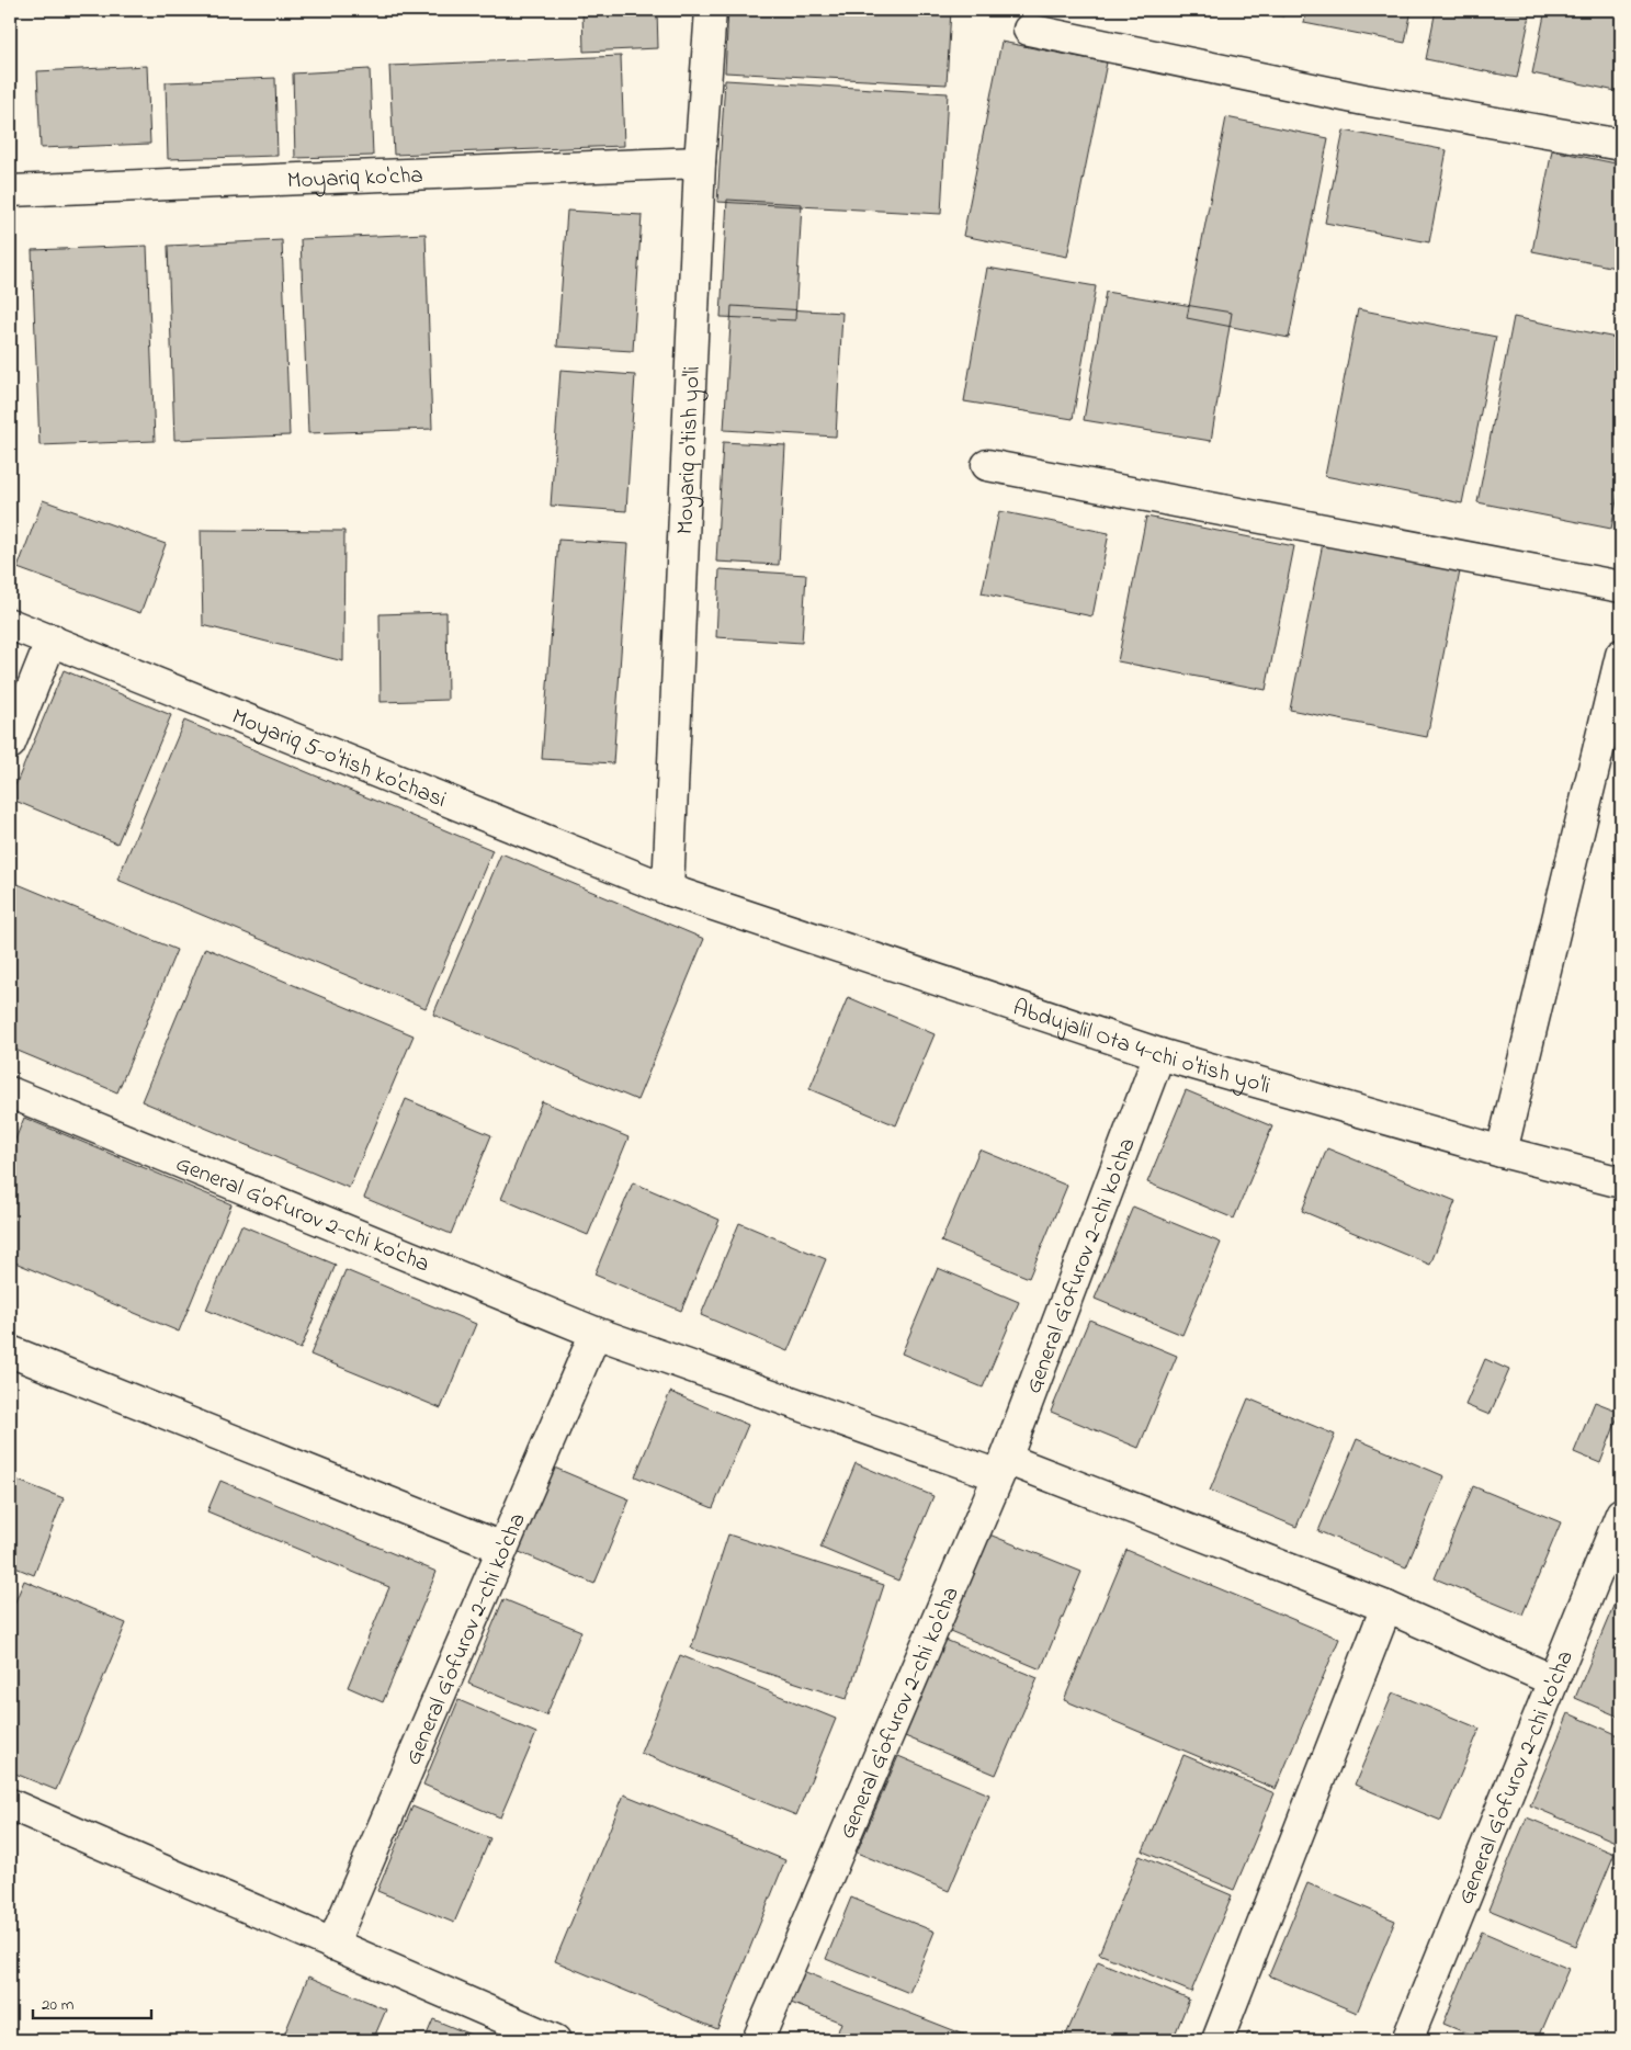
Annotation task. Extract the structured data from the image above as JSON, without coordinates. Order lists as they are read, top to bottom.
{
  "streets": {
    "street": [
      "Moyariq ko'cha",
      "Moyariq o'tish yo'li",
      "Moyariq 5-o'tish ko'chasi",
      "Abdujalil Ota 4-chi o'tish yo'li",
      "General G'ofurov 2-chi ko'cha"
    ]
  },
  "crossings": [
    ["Moyariq ko'cha", "Moyariq o'tish yo'li"],
    ["Moyariq o'tish yo'li", "Moyariq 5-o'tish ko'chasi"],
    ["Moyariq o'tish yo'li", "Abdujalil Ota 4-chi o'tish yo'li"],
    ["Moyariq 5-o'tish ko'chasi", "Abdujalil Ota 4-chi o'tish yo'li"],
    ["Abdujalil Ota 4-chi o'tish yo'li", "General G'ofurov 2-chi ko'cha"]
  ],
  "scale_bar": "20 m"
}
